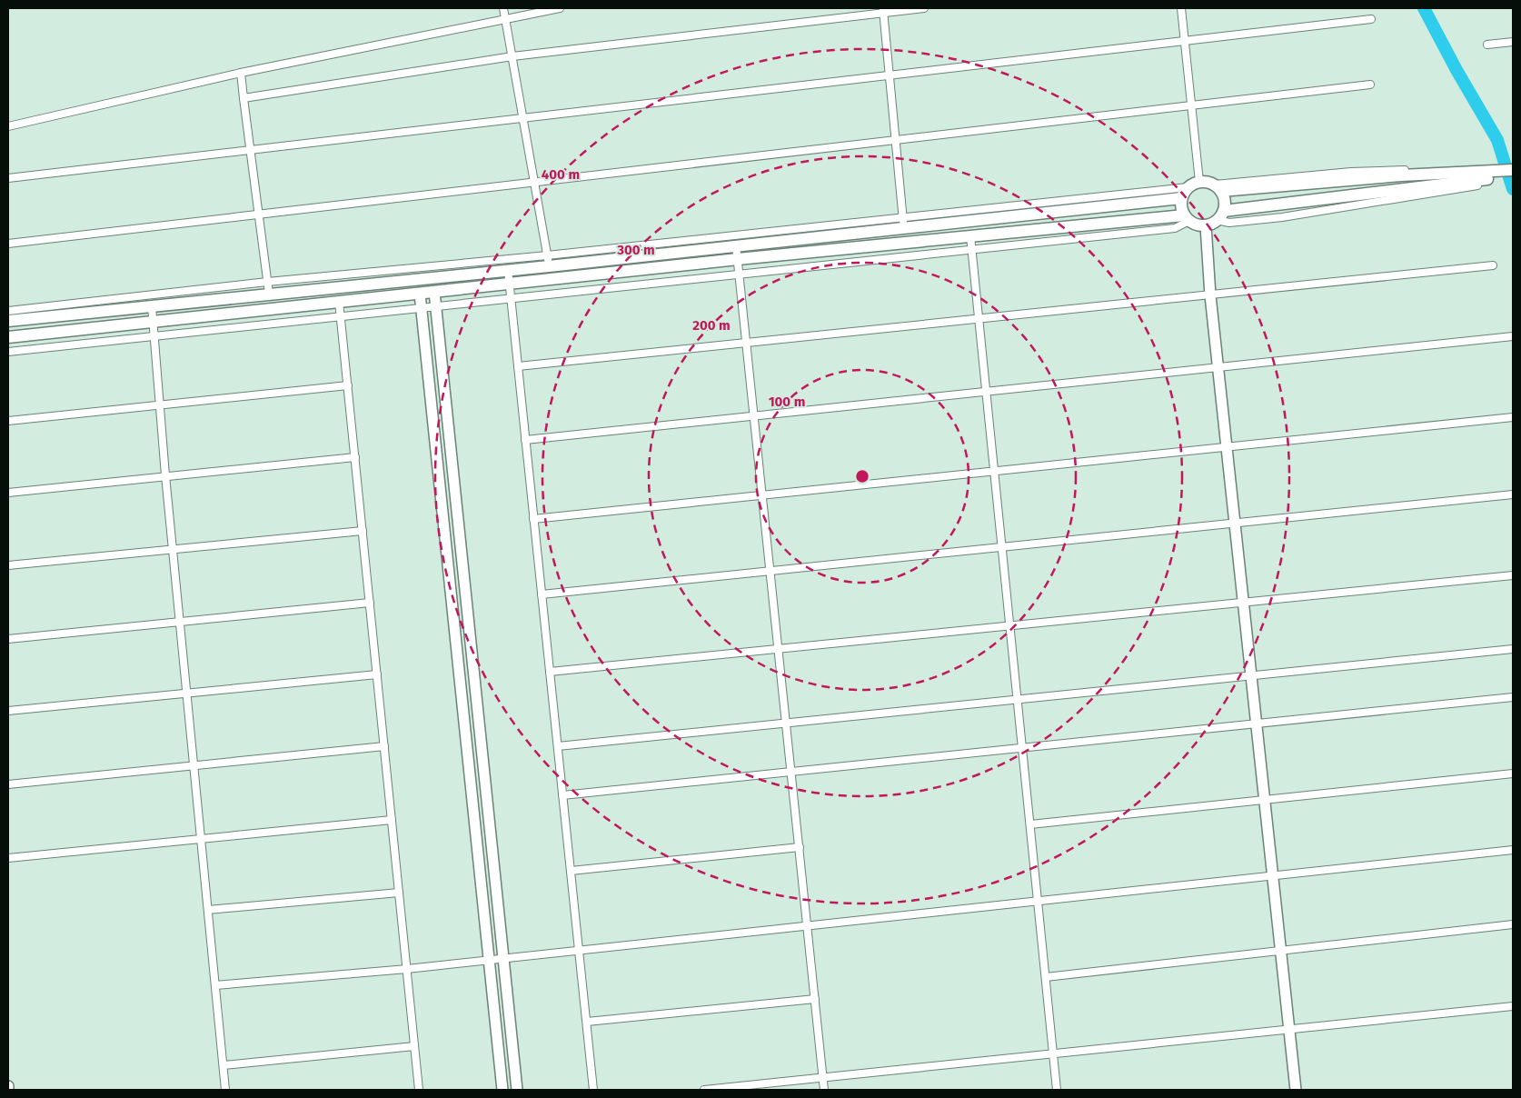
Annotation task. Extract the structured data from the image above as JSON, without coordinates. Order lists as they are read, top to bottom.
{
  "rings": [
    "400 m",
    "300 m",
    "200 m",
    "100 m"
  ]
}
